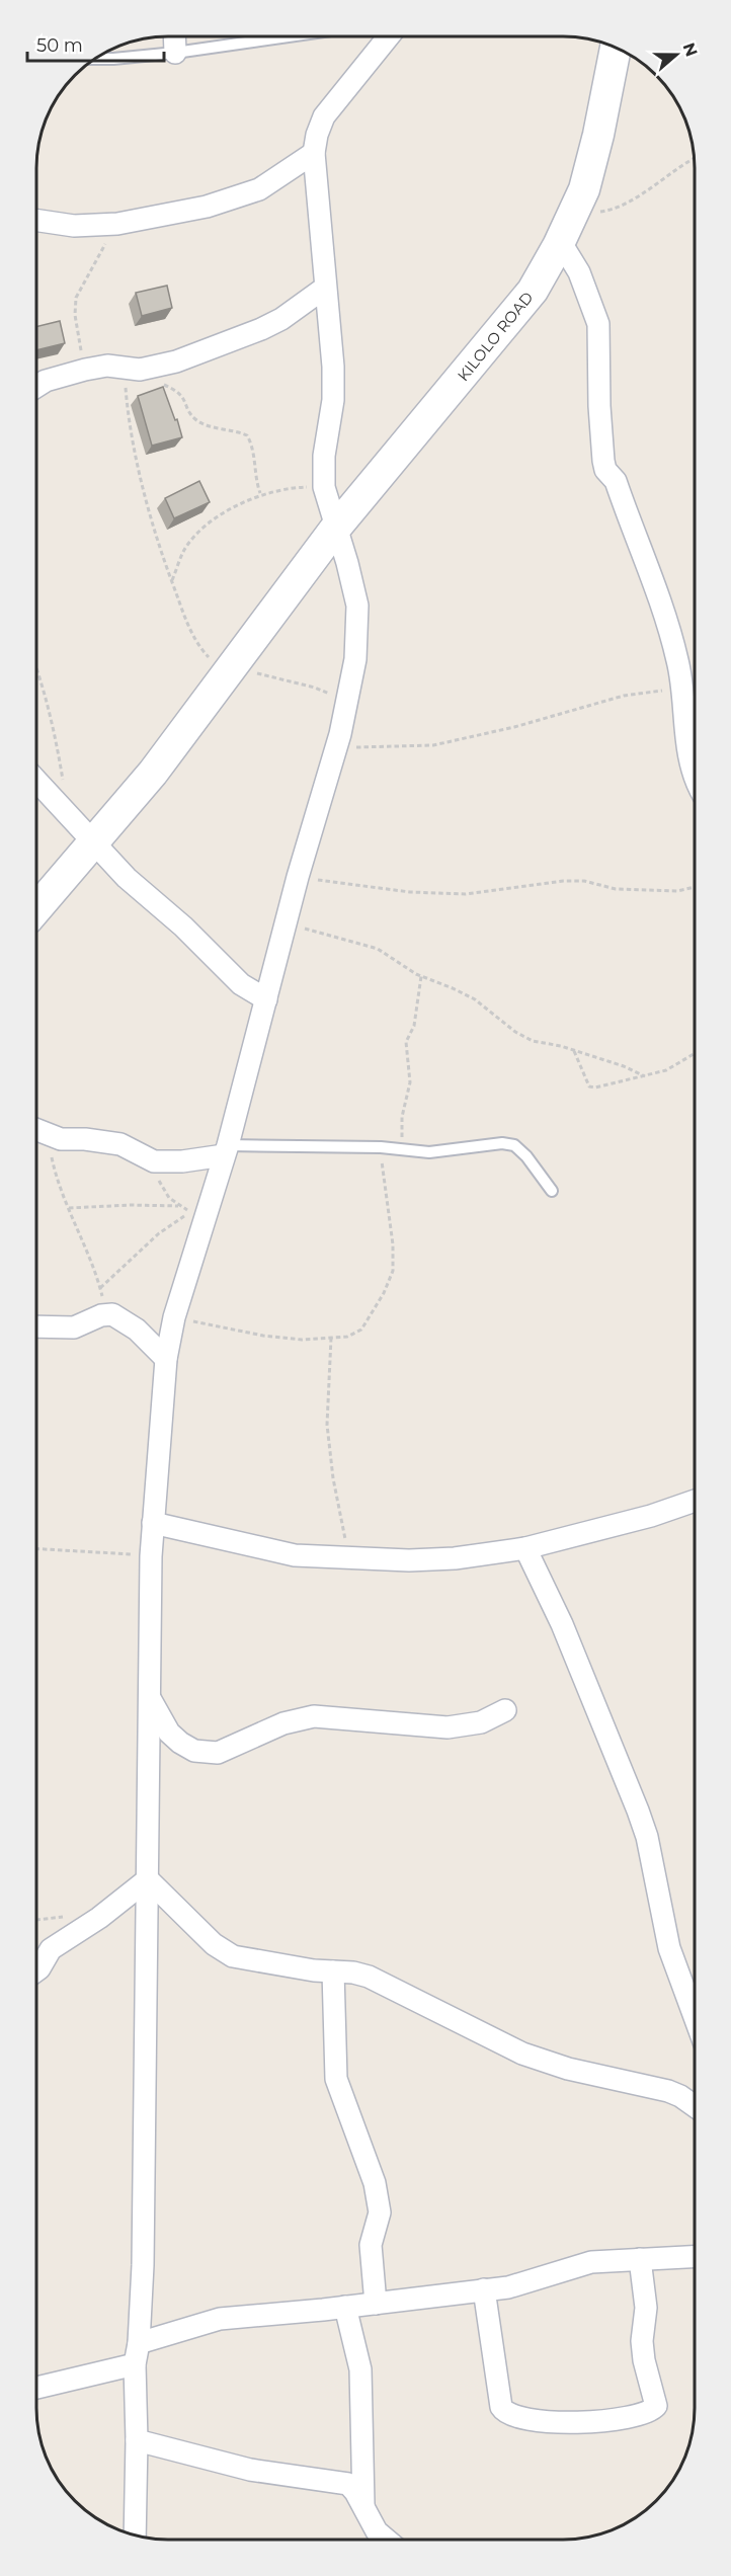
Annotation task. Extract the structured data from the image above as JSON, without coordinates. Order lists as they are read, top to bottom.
{
  "streets": {
    "main road": ["KILOLO ROAD"]
  },
  "scale_bar": "50 m",
  "north": "right"
}
